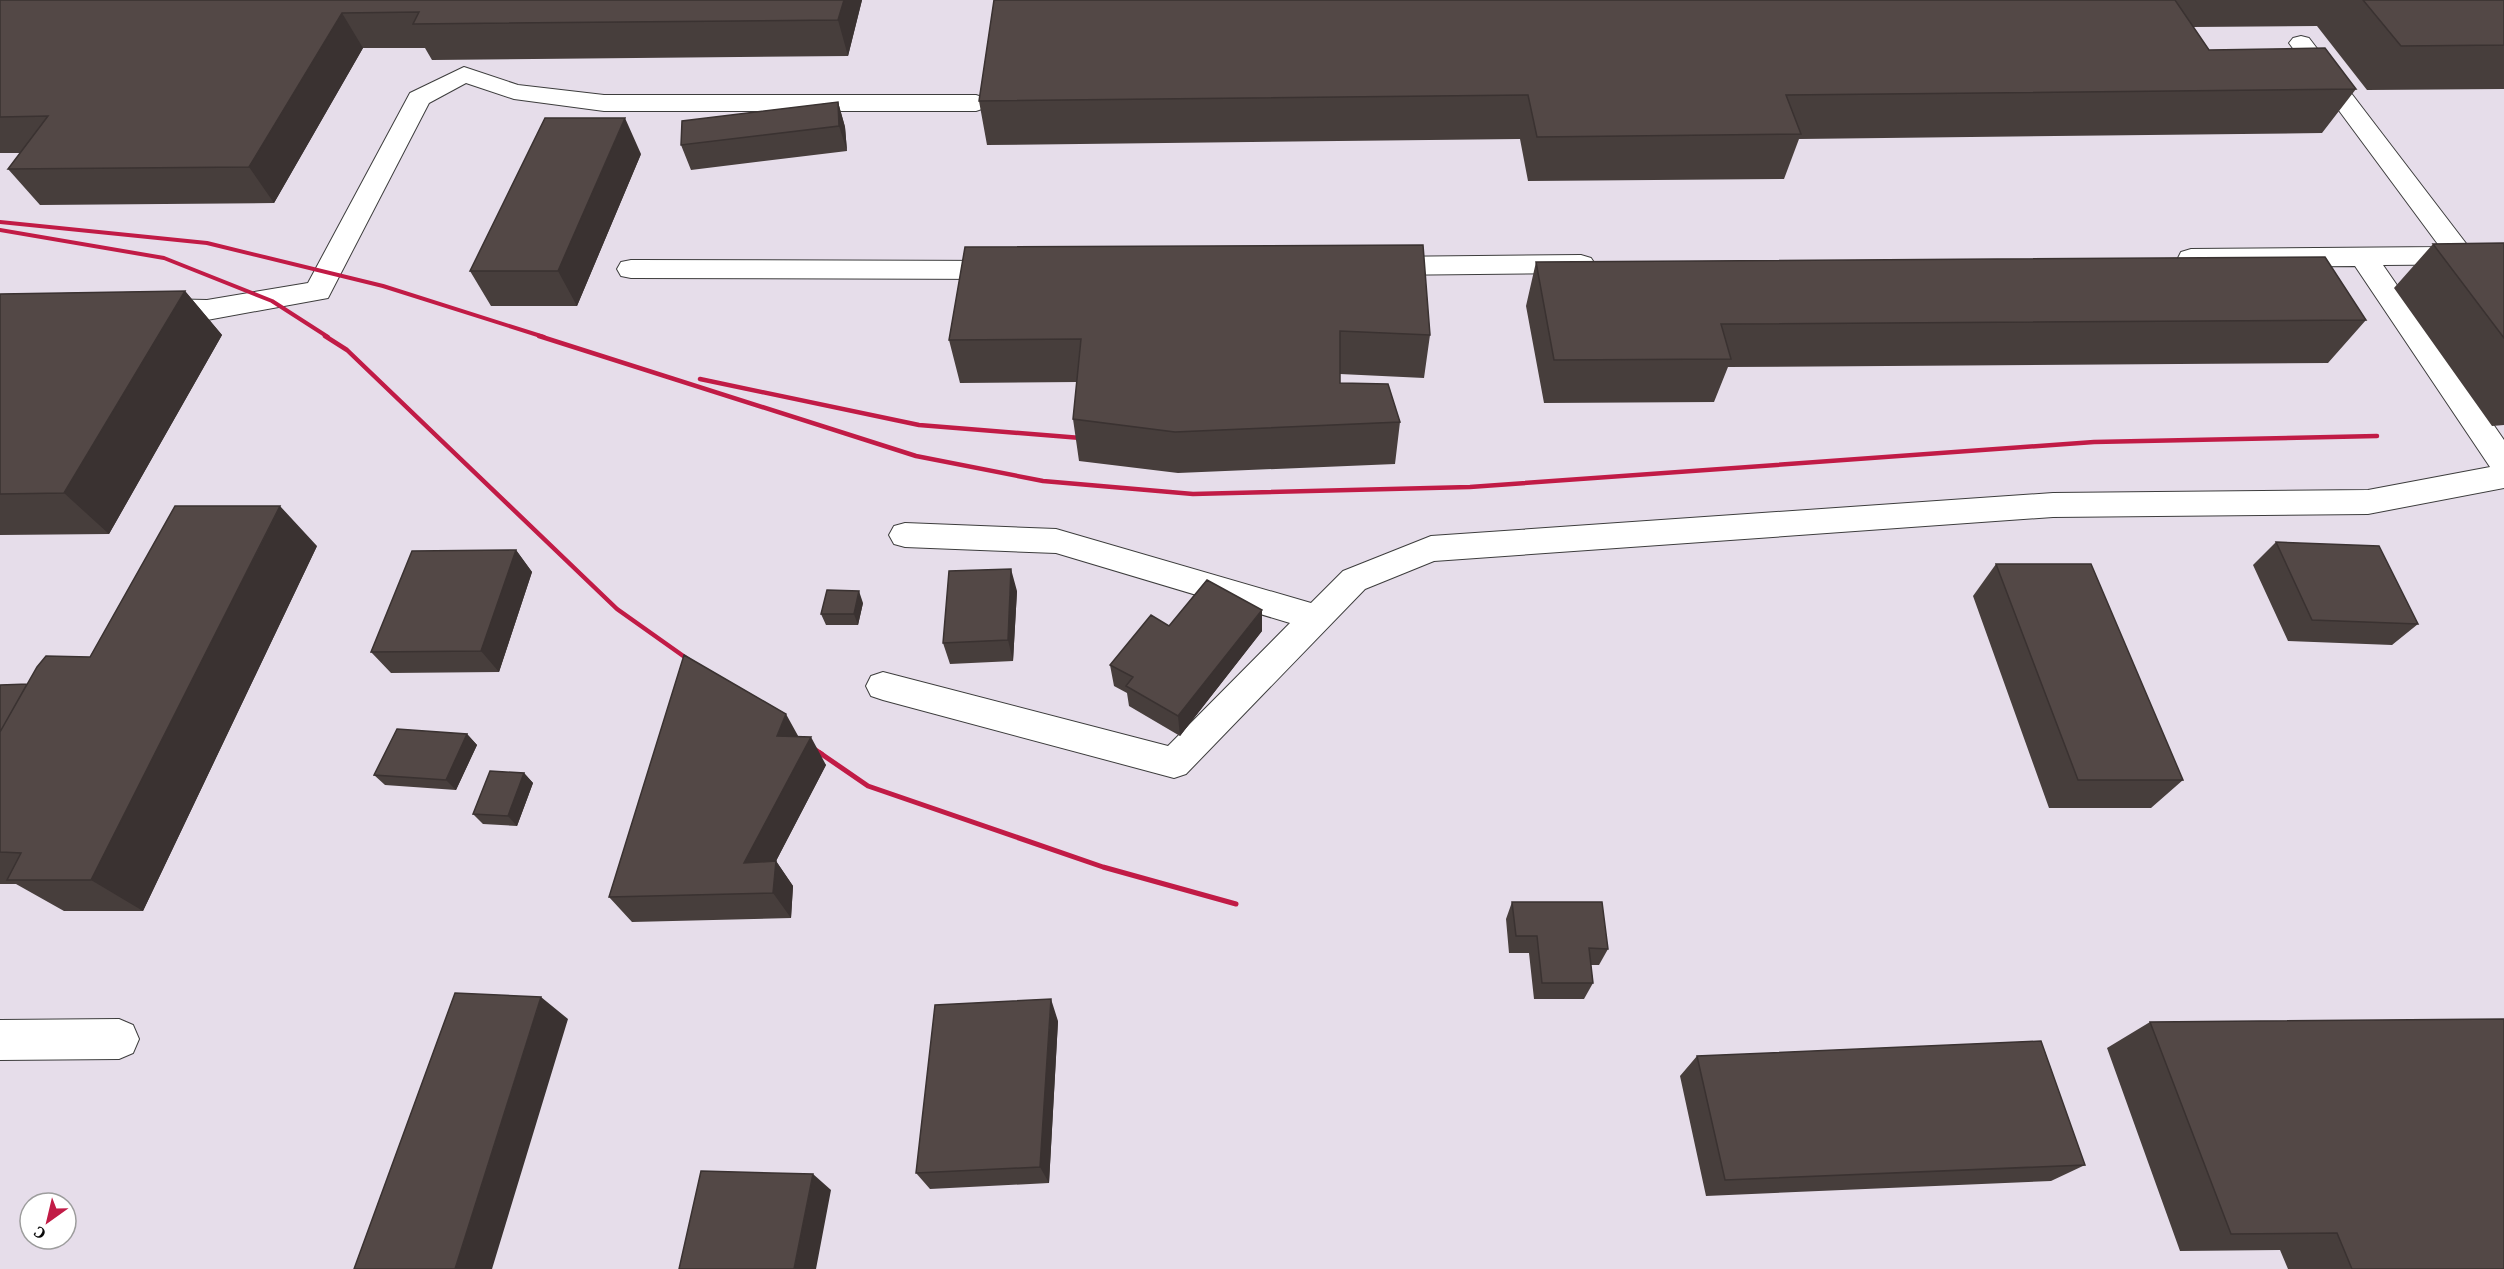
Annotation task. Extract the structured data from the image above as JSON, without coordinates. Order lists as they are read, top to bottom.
{
  "north": "bottom left"
}
